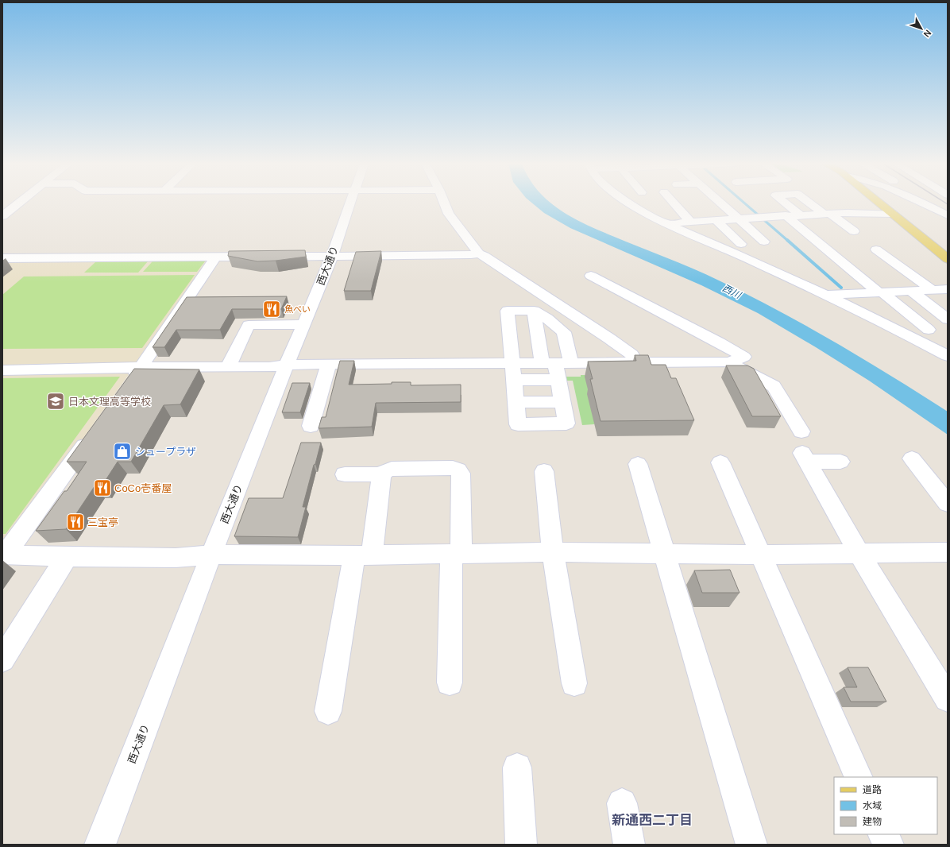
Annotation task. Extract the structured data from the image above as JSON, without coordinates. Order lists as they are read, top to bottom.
{
  "streets": {
    "street": ["西大通り"]
  },
  "districts": ["新通西二丁目"],
  "water": ["西川"],
  "places": {
    "restaurant": ["魚べい", "CoCo壱番屋", "三宝亭"],
    "school or university": ["日本文理高等学校"],
    "shop": ["シュープラザ"]
  },
  "legend": ["道路", "水域", "建物"],
  "north": "bottom right"
}
